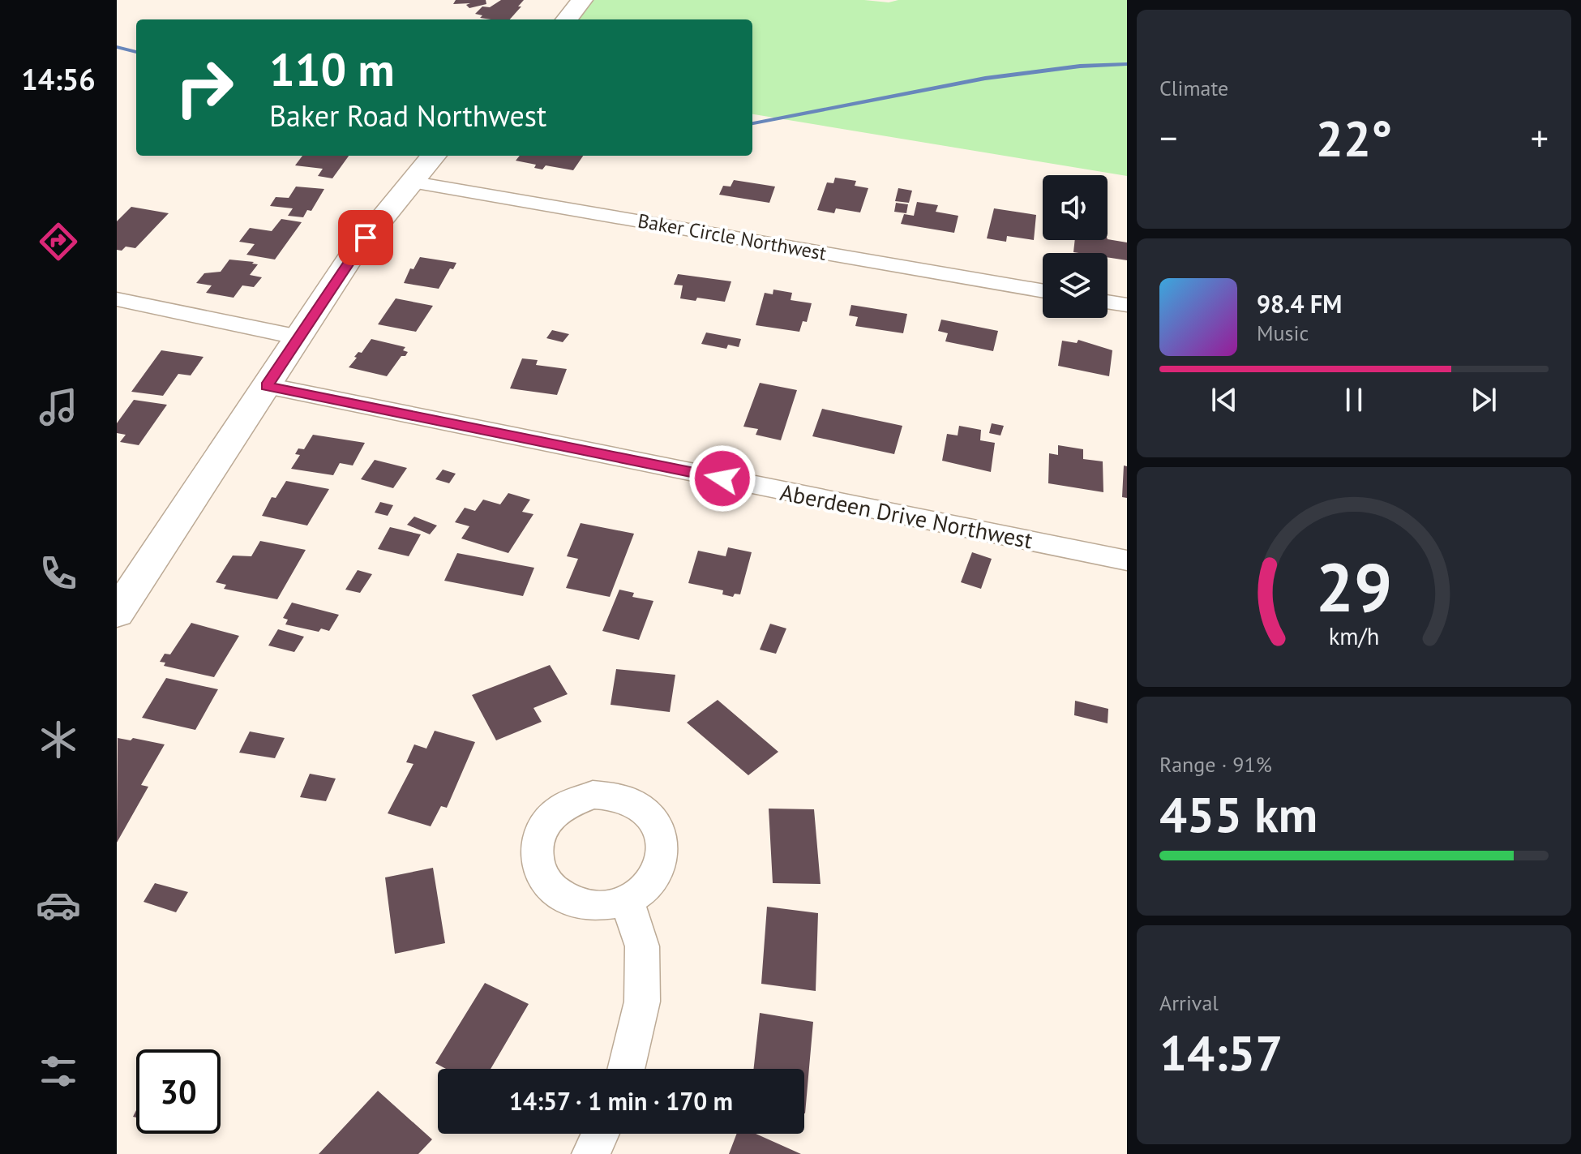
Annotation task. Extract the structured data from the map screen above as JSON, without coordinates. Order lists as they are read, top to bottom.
{
  "streets": {
    "street": ["Baker Circle Northwest", "Aberdeen Drive Northwest"]
  },
  "page": {
    "tabs": "14:56",
    "tile": [
      "Climate",
      ["Range · 91%", "455 km"],
      ["Arrival", "14:57"]
    ],
    "turn": ["110 m", "Baker Road Northwest"],
    "heat": ["−", "22°", "+"],
    "song": ["98.4 FM", "Music"],
    "limit": "30",
    "trip": "14:57 · 1 min · 170 m",
    "gauge": ["29", "km/h"]
  }
}
